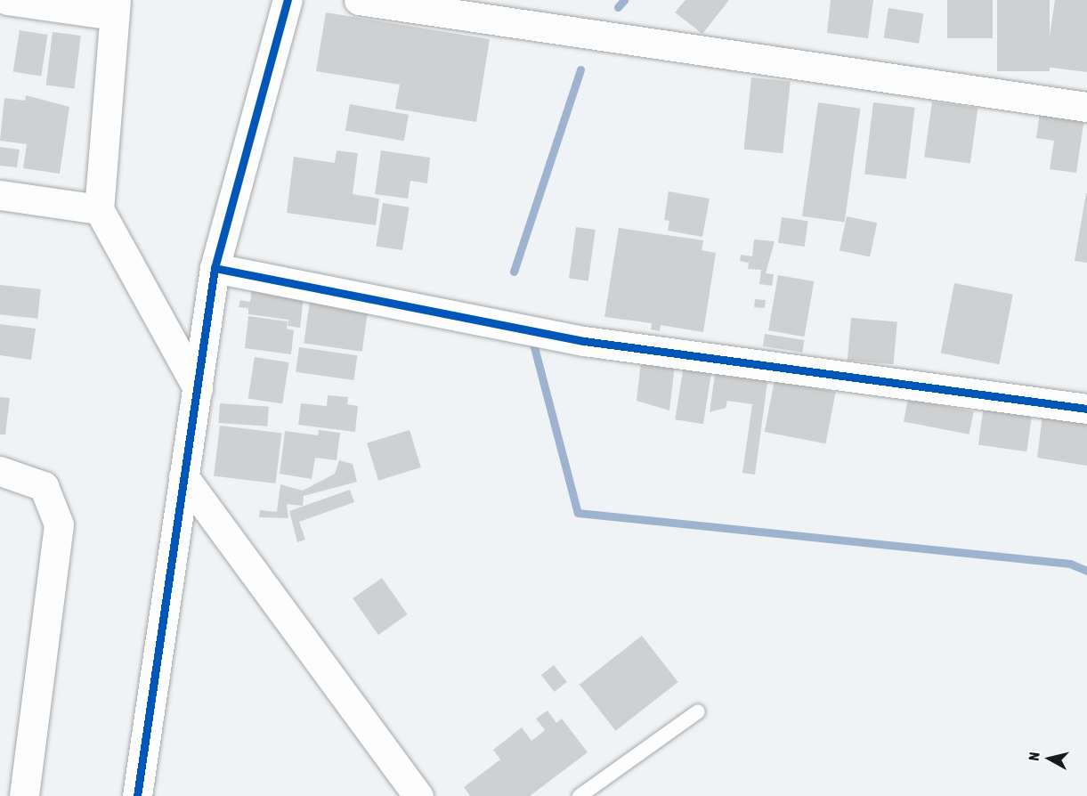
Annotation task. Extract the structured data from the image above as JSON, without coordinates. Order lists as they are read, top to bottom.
{
  "north": "left"
}
